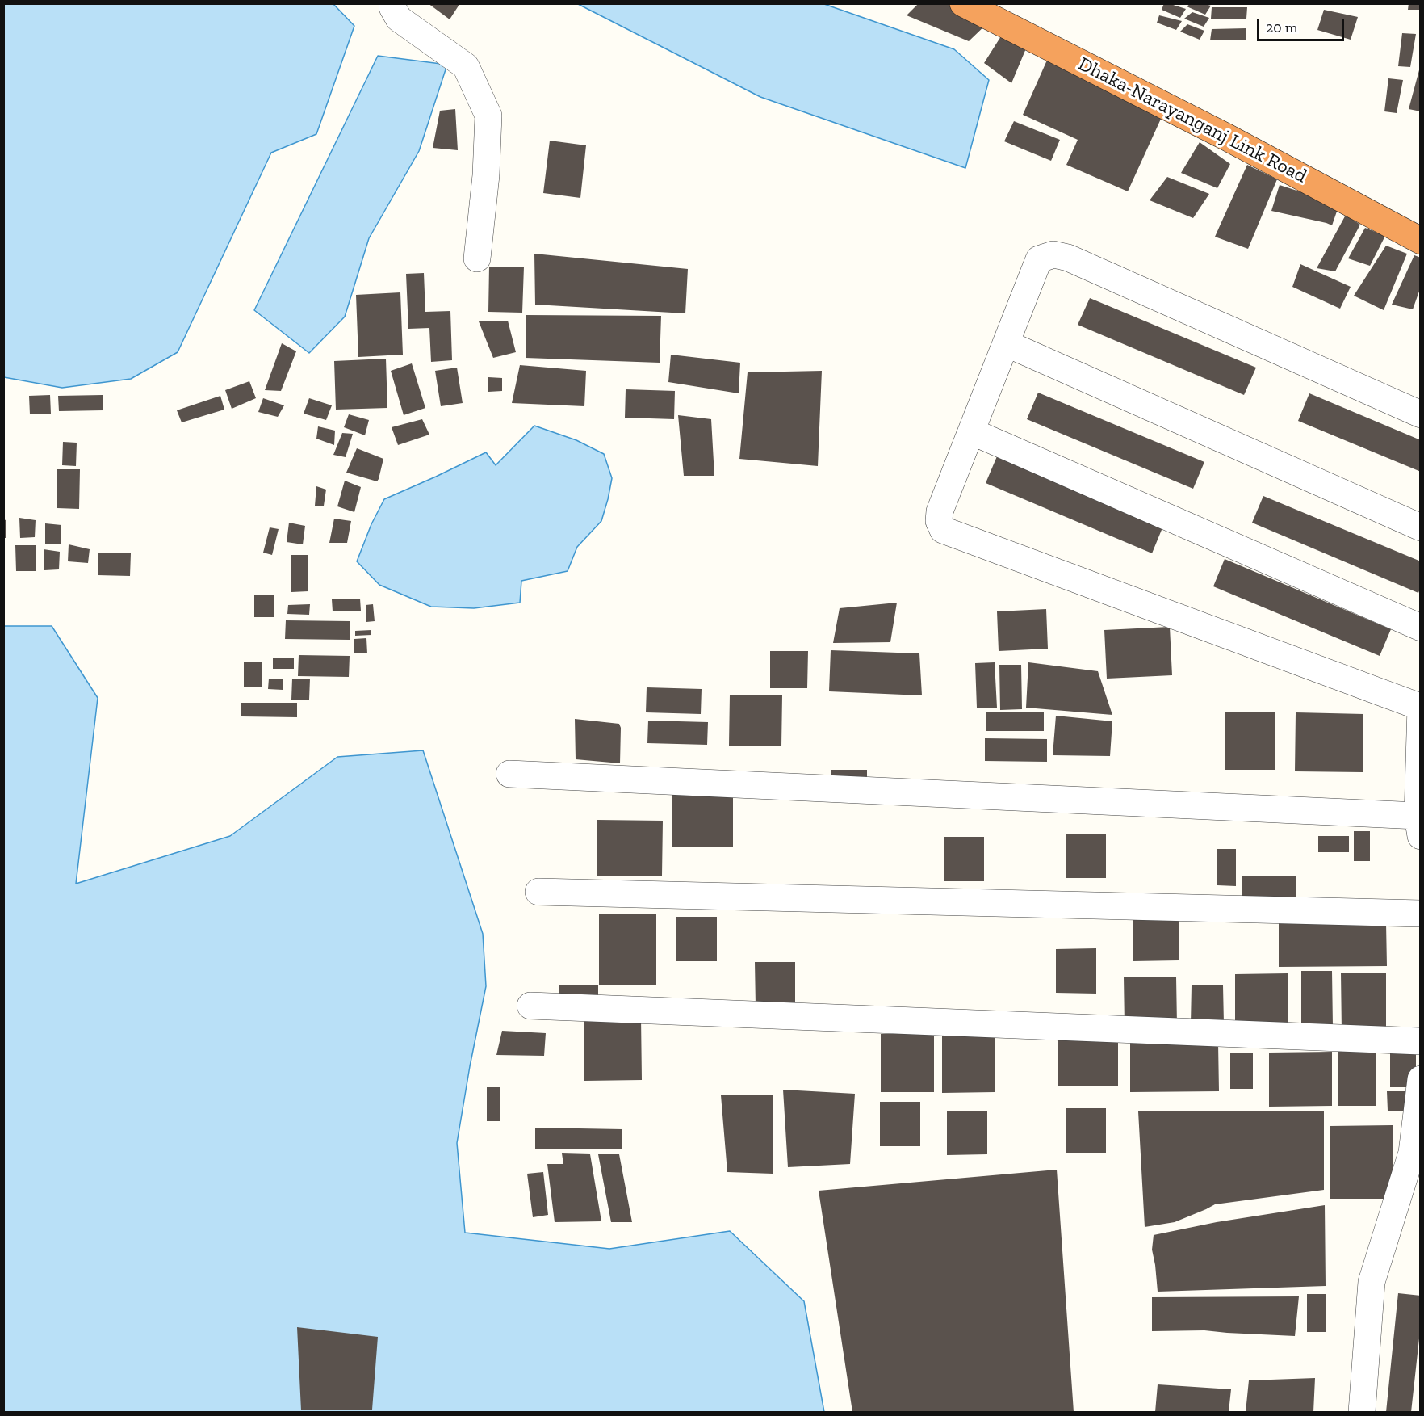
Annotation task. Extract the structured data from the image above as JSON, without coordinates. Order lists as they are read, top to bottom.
{
  "streets": {
    "highway": ["Dhaka-Narayanganj Link Road"]
  },
  "scale_bar": "20 m"
}
